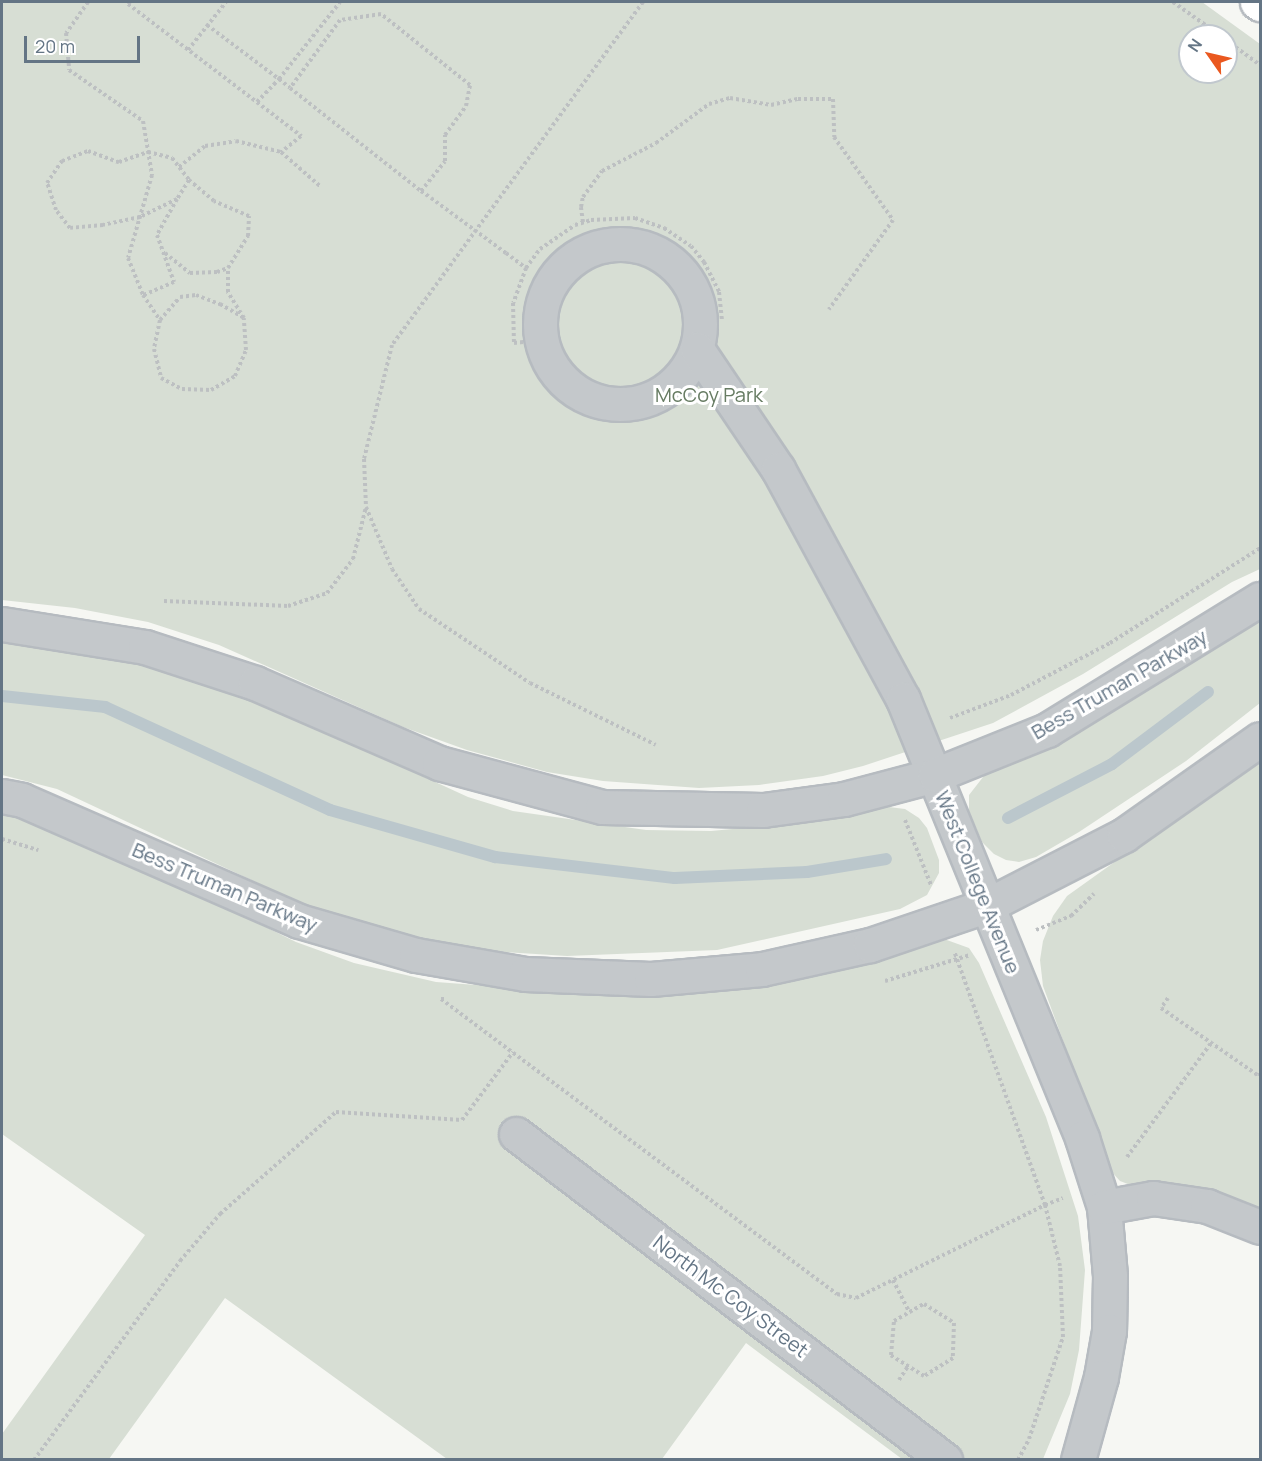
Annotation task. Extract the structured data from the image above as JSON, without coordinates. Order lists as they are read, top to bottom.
{
  "streets": {
    "street": ["Bess Truman Parkway", "West College Avenue", "North Mc Coy Street"]
  },
  "crossings": [
    ["Bess Truman Parkway", "West College Avenue"]
  ],
  "parks": ["McCoy Park"],
  "scale_bar": "20 m",
  "north": "top left"
}
